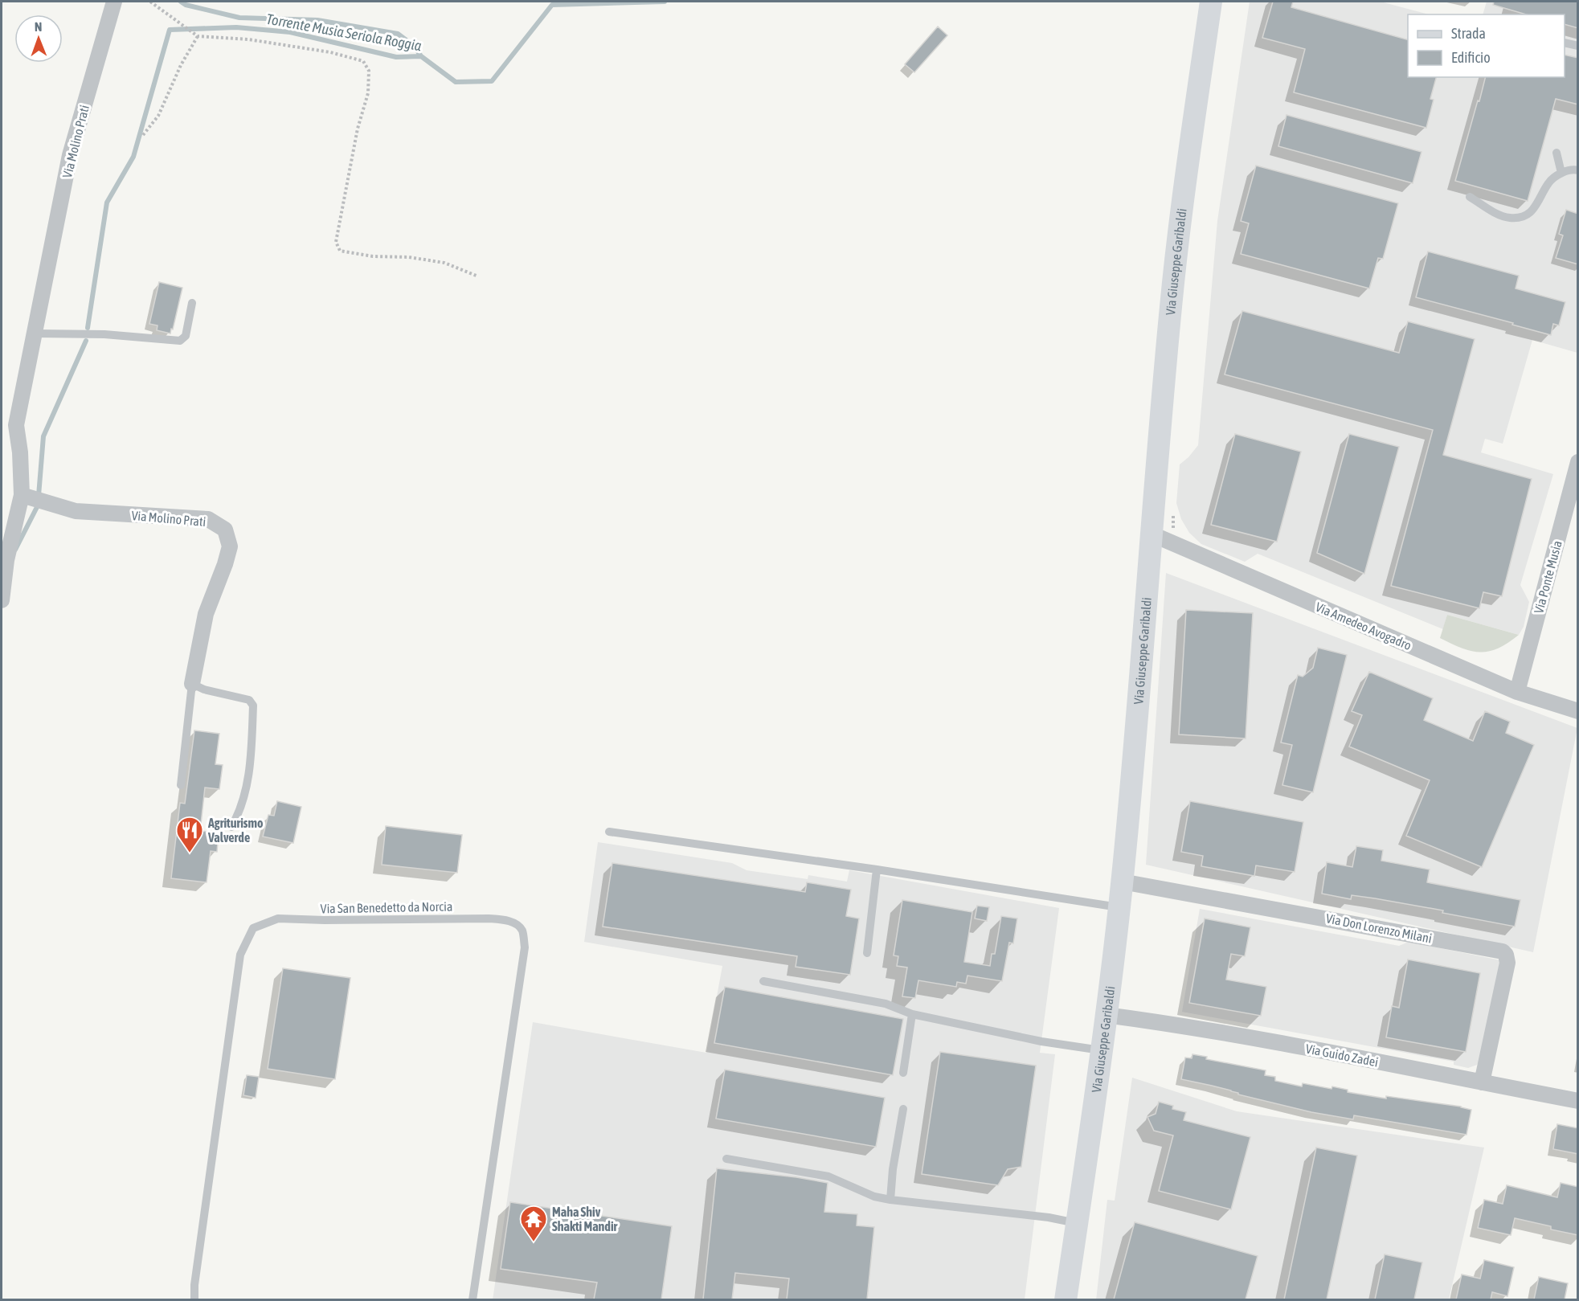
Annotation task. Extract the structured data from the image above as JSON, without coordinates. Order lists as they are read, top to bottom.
{
  "streets": {
    "street": [
      "Via Molino Prati",
      "Via Giuseppe Garibaldi",
      "Via Ponte Musia",
      "Via Amedeo Avogadro",
      "Via Don Lorenzo Milani",
      "Via Guido Zadei"
    ],
    "lane": ["Via San Benedetto da Norcia"]
  },
  "crossings": [
    ["Via Giuseppe Garibaldi", "Via Amedeo Avogadro"],
    ["Via Giuseppe Garibaldi", "Via Don Lorenzo Milani"],
    ["Via Giuseppe Garibaldi", "Via Guido Zadei"],
    ["Via Ponte Musia", "Via Amedeo Avogadro"],
    ["Via Don Lorenzo Milani", "Via Guido Zadei"]
  ],
  "water": ["Torrente Musia Seriola Roggia"],
  "places": {
    "restaurant": ["Agriturismo Valverde"],
    "temple": ["Maha Shiv Shakti Mandir"]
  },
  "legend": ["Strada", "Edificio"],
  "north": "top"
}
